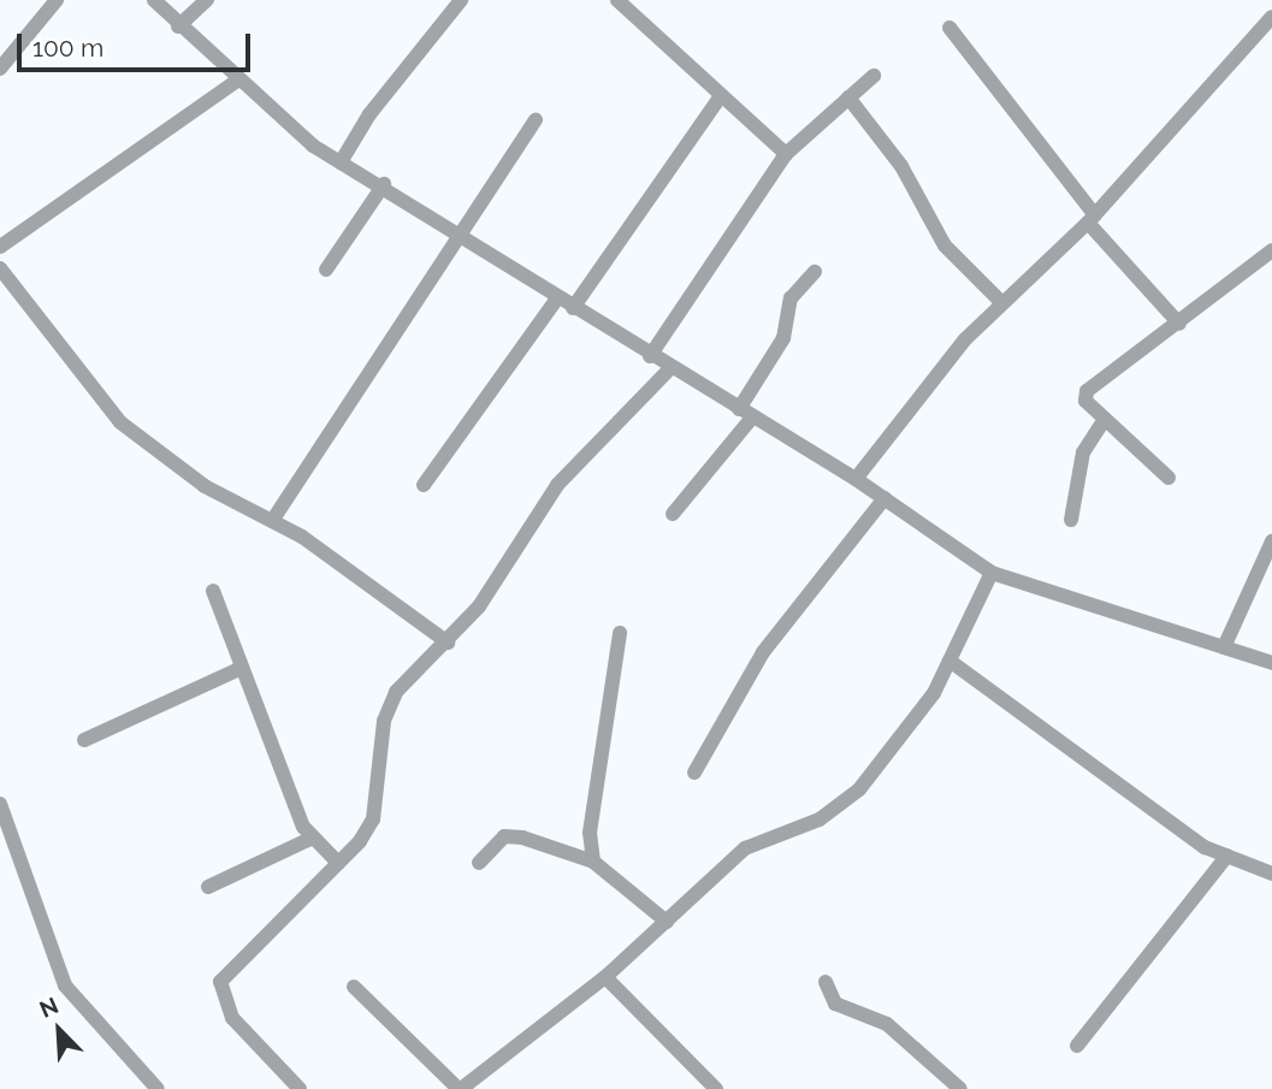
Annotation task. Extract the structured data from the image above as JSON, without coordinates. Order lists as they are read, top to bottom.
{
  "scale_bar": "100 m",
  "north": "top left"
}
